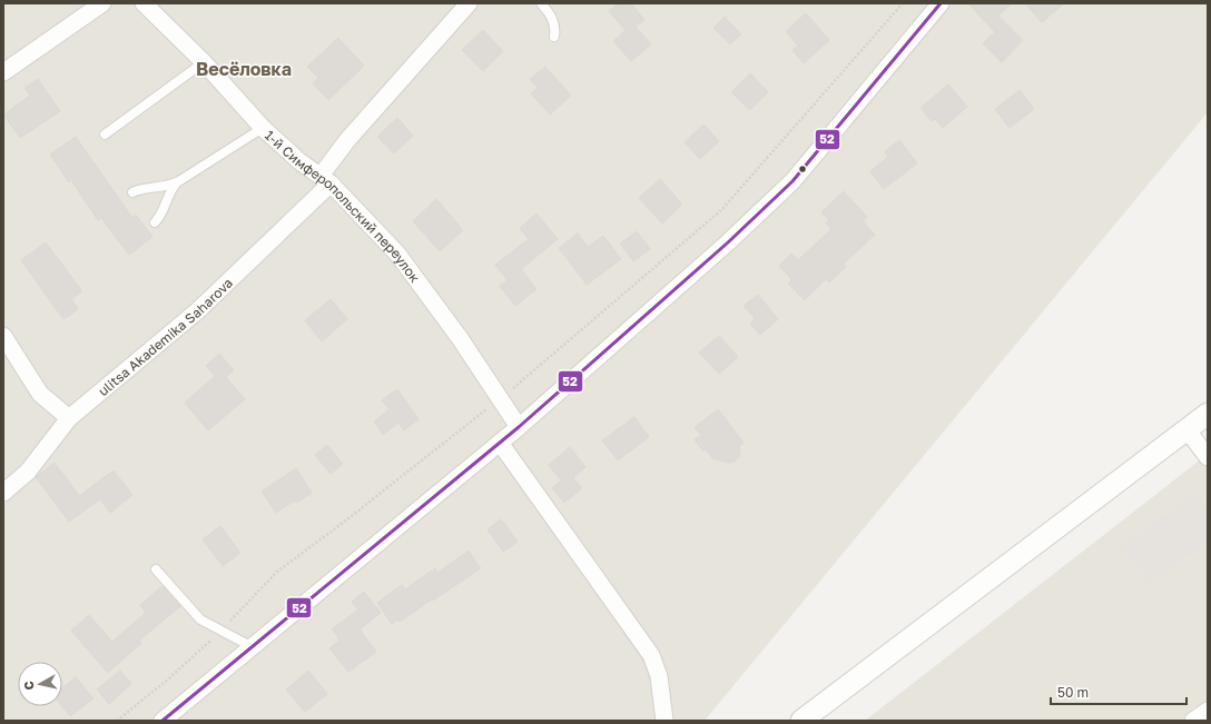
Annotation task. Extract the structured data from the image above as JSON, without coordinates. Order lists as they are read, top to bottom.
{
  "streets": {
    "street": ["1-й Симферопольский переулок", "ulitsa Akademika Saharova"]
  },
  "crossings": [
    ["1-й Симферопольский переулок", "ulitsa Akademika Saharova"]
  ],
  "districts": ["Весёловка"],
  "lines": ["transit line 52"],
  "scale_bar": "50 m",
  "north": "left"
}
